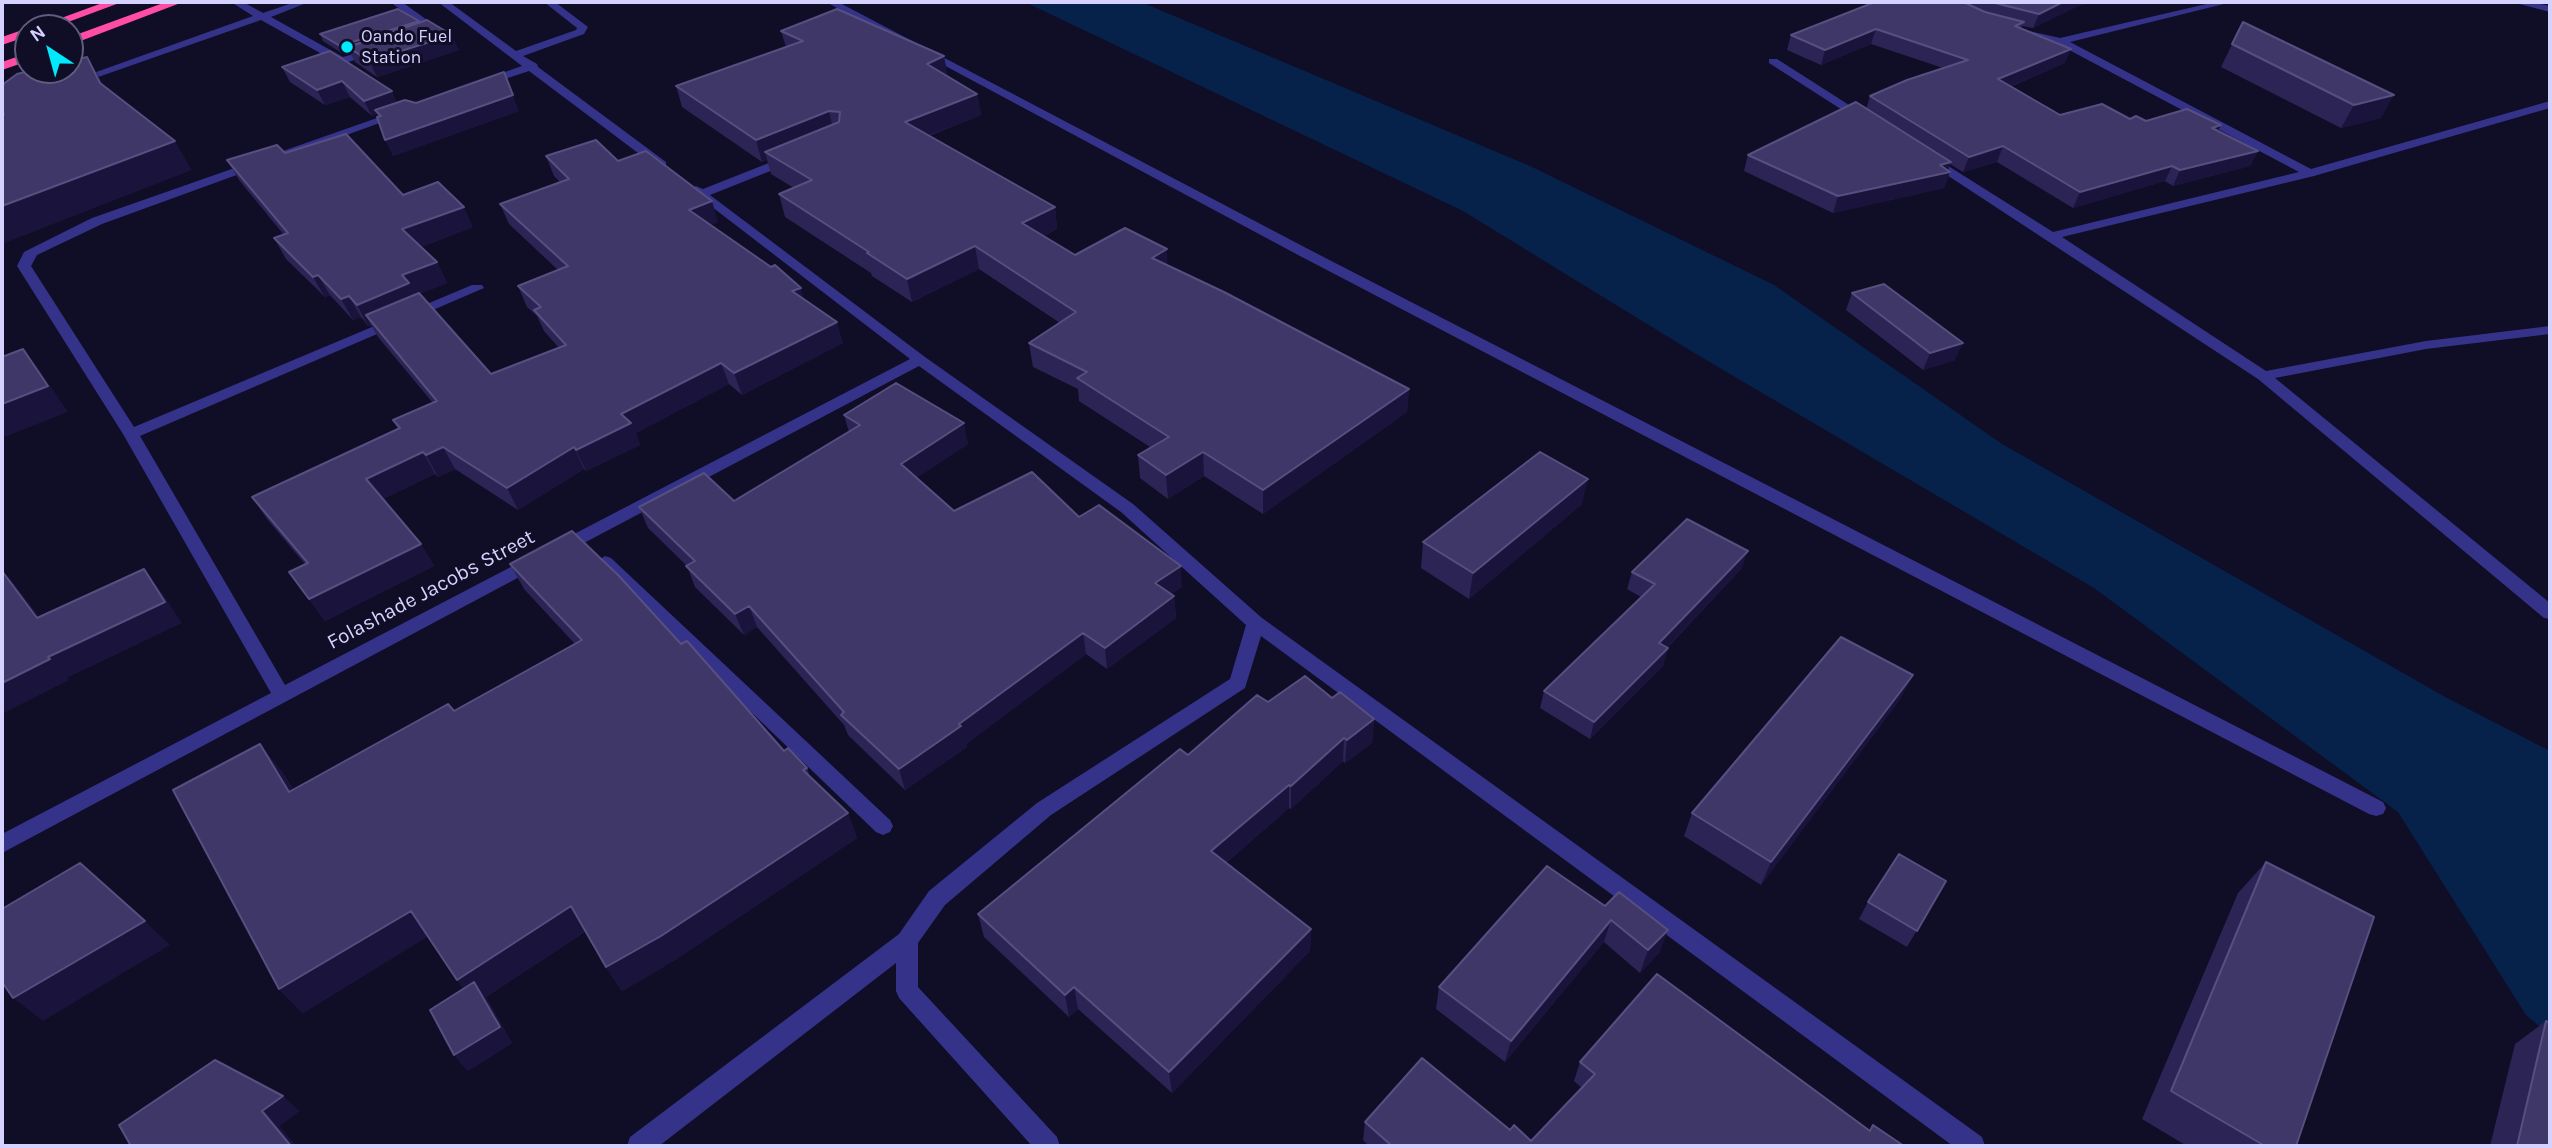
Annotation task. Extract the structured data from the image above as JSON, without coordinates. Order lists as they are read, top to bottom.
{
  "streets": {
    "street": ["Folashade Jacobs Street"]
  },
  "places": ["Oando Fuel Station"],
  "north": "top left"
}
